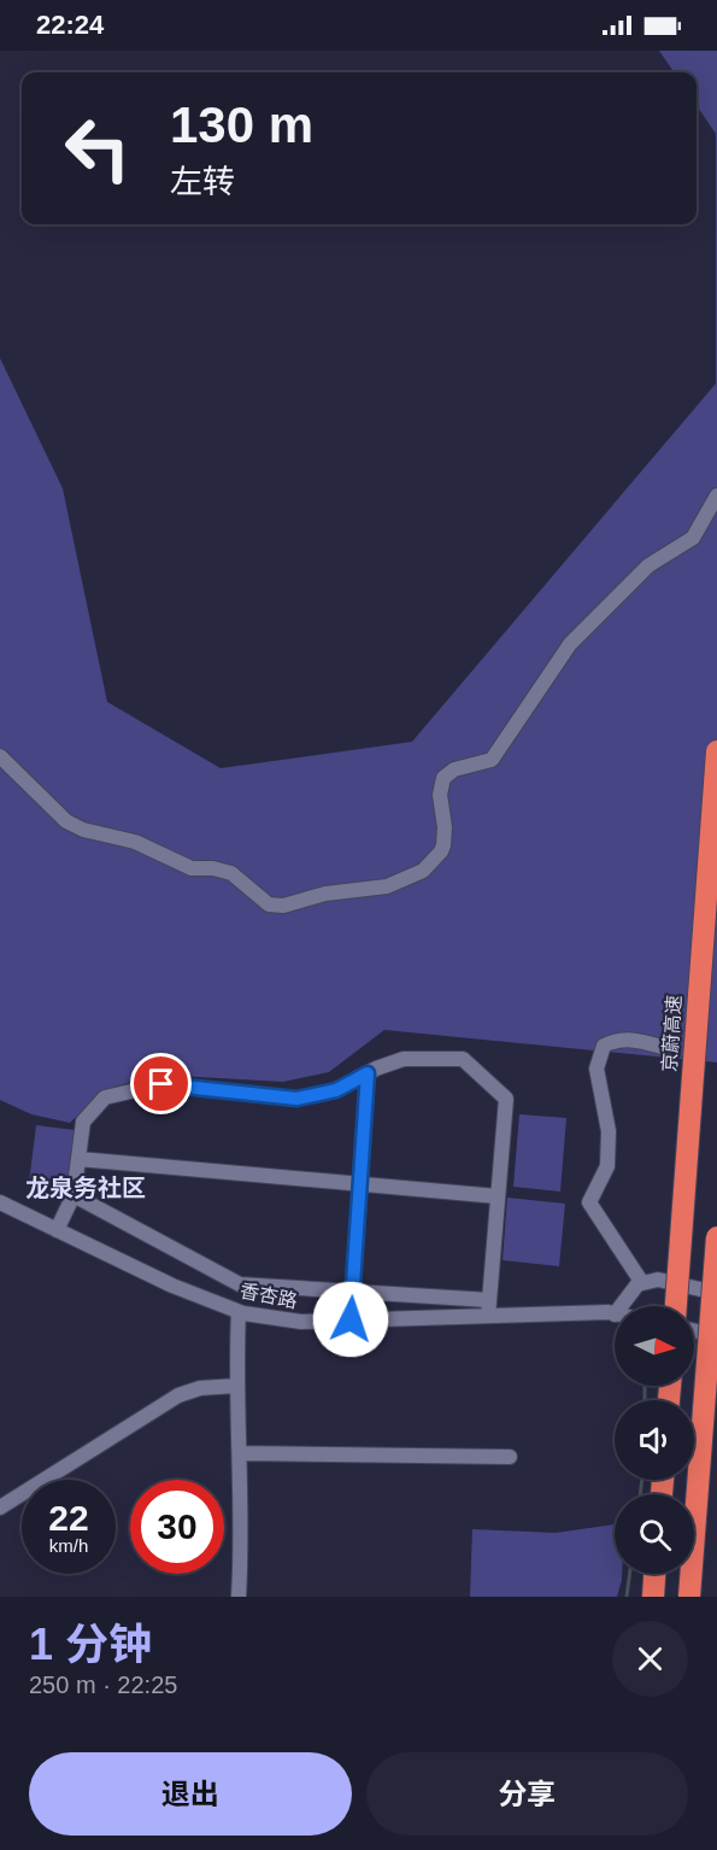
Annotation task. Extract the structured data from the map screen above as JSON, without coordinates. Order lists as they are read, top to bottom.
{
  "streets": {
    "highway": ["京蔚高速"],
    "street": ["香杏路"]
  },
  "districts": ["龙泉务社区"],
  "north": "right",
  "page": {
    "status": "22:24",
    "turn": ["130 m", "左转"],
    "speed": "22 km/h",
    "limit": "30",
    "heading": ["1 分钟", "250 m · 22:25"],
    "buttons": ["退出", "分享"]
  }
}
